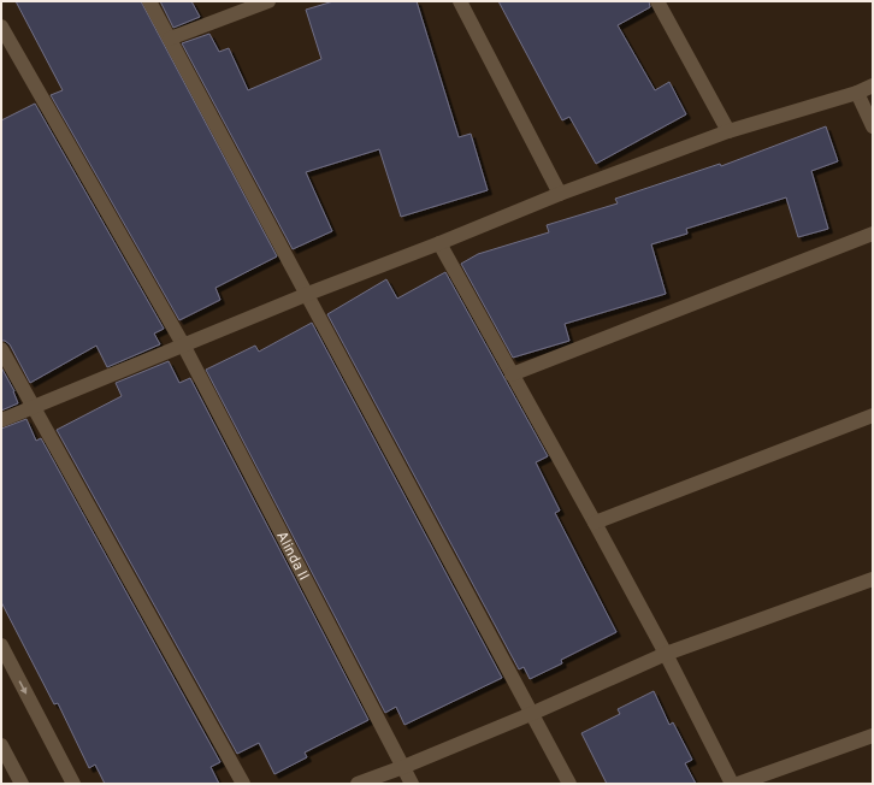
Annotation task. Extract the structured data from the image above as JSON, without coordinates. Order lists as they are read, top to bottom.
{
  "streets": {
    "street": ["Alinda II"]
  }
}
